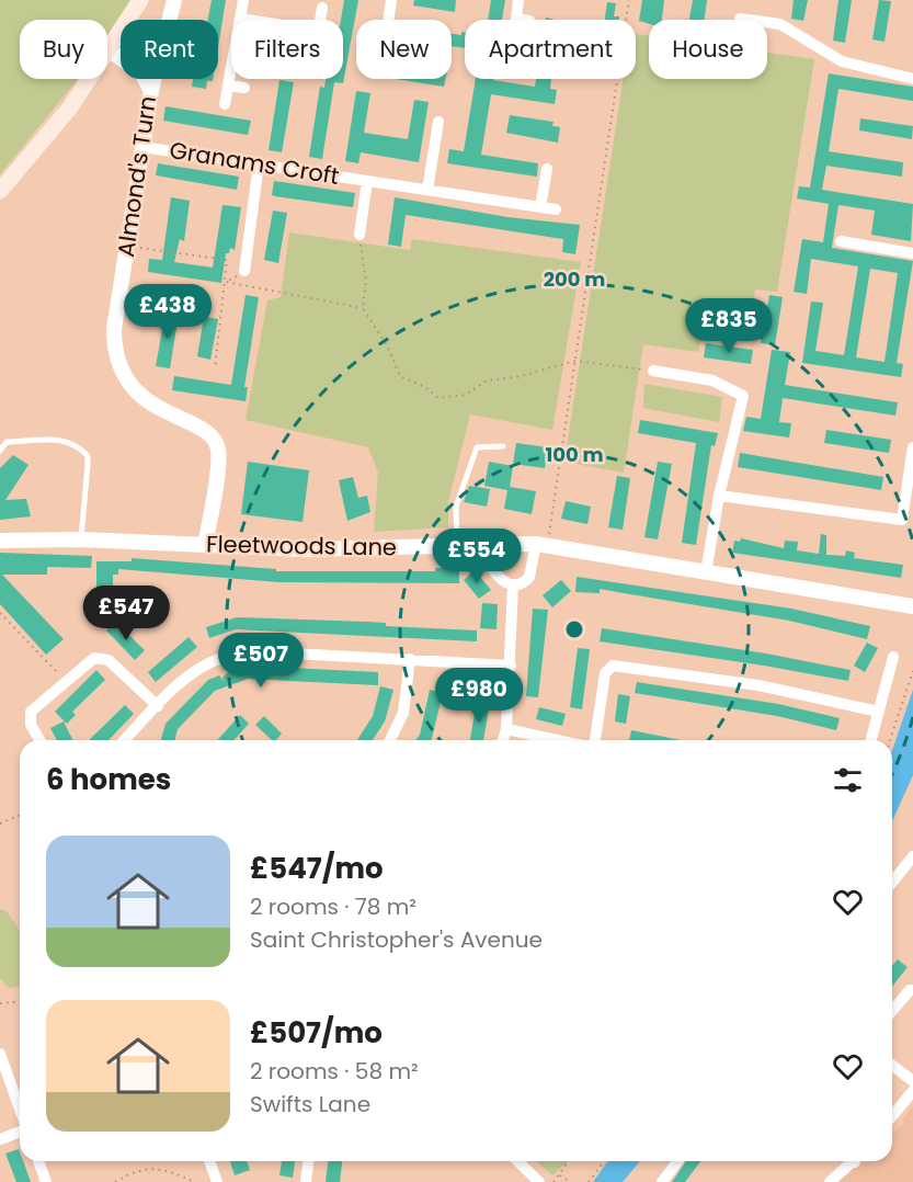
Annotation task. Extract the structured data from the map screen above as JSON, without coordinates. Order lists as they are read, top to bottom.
{
  "streets": {
    "street": ["Granams Croft", "Almond's Turn", "Fleetwoods Lane"]
  },
  "crossings": [
    ["Granams Croft", "Almond's Turn"],
    ["Almond's Turn", "Fleetwoods Lane"]
  ],
  "page": {
    "chip": [
      "Buy",
      "Rent",
      "Filters",
      "New",
      "Apartment",
      "House"
    ],
    "price": [
      "£438",
      "£835",
      "£554",
      "£547",
      "£507",
      "£980"
    ],
    "heading": "6 homes",
    "list": [
      {
        "name": "£547/mo",
        "note": "2 rooms · 78 m² · Saint Christopher's Avenue"
      },
      {
        "name": "£507/mo",
        "note": "2 rooms · 58 m² · Swifts Lane"
      }
    ]
  },
  "rings": ["200 m", "100 m"]
}
